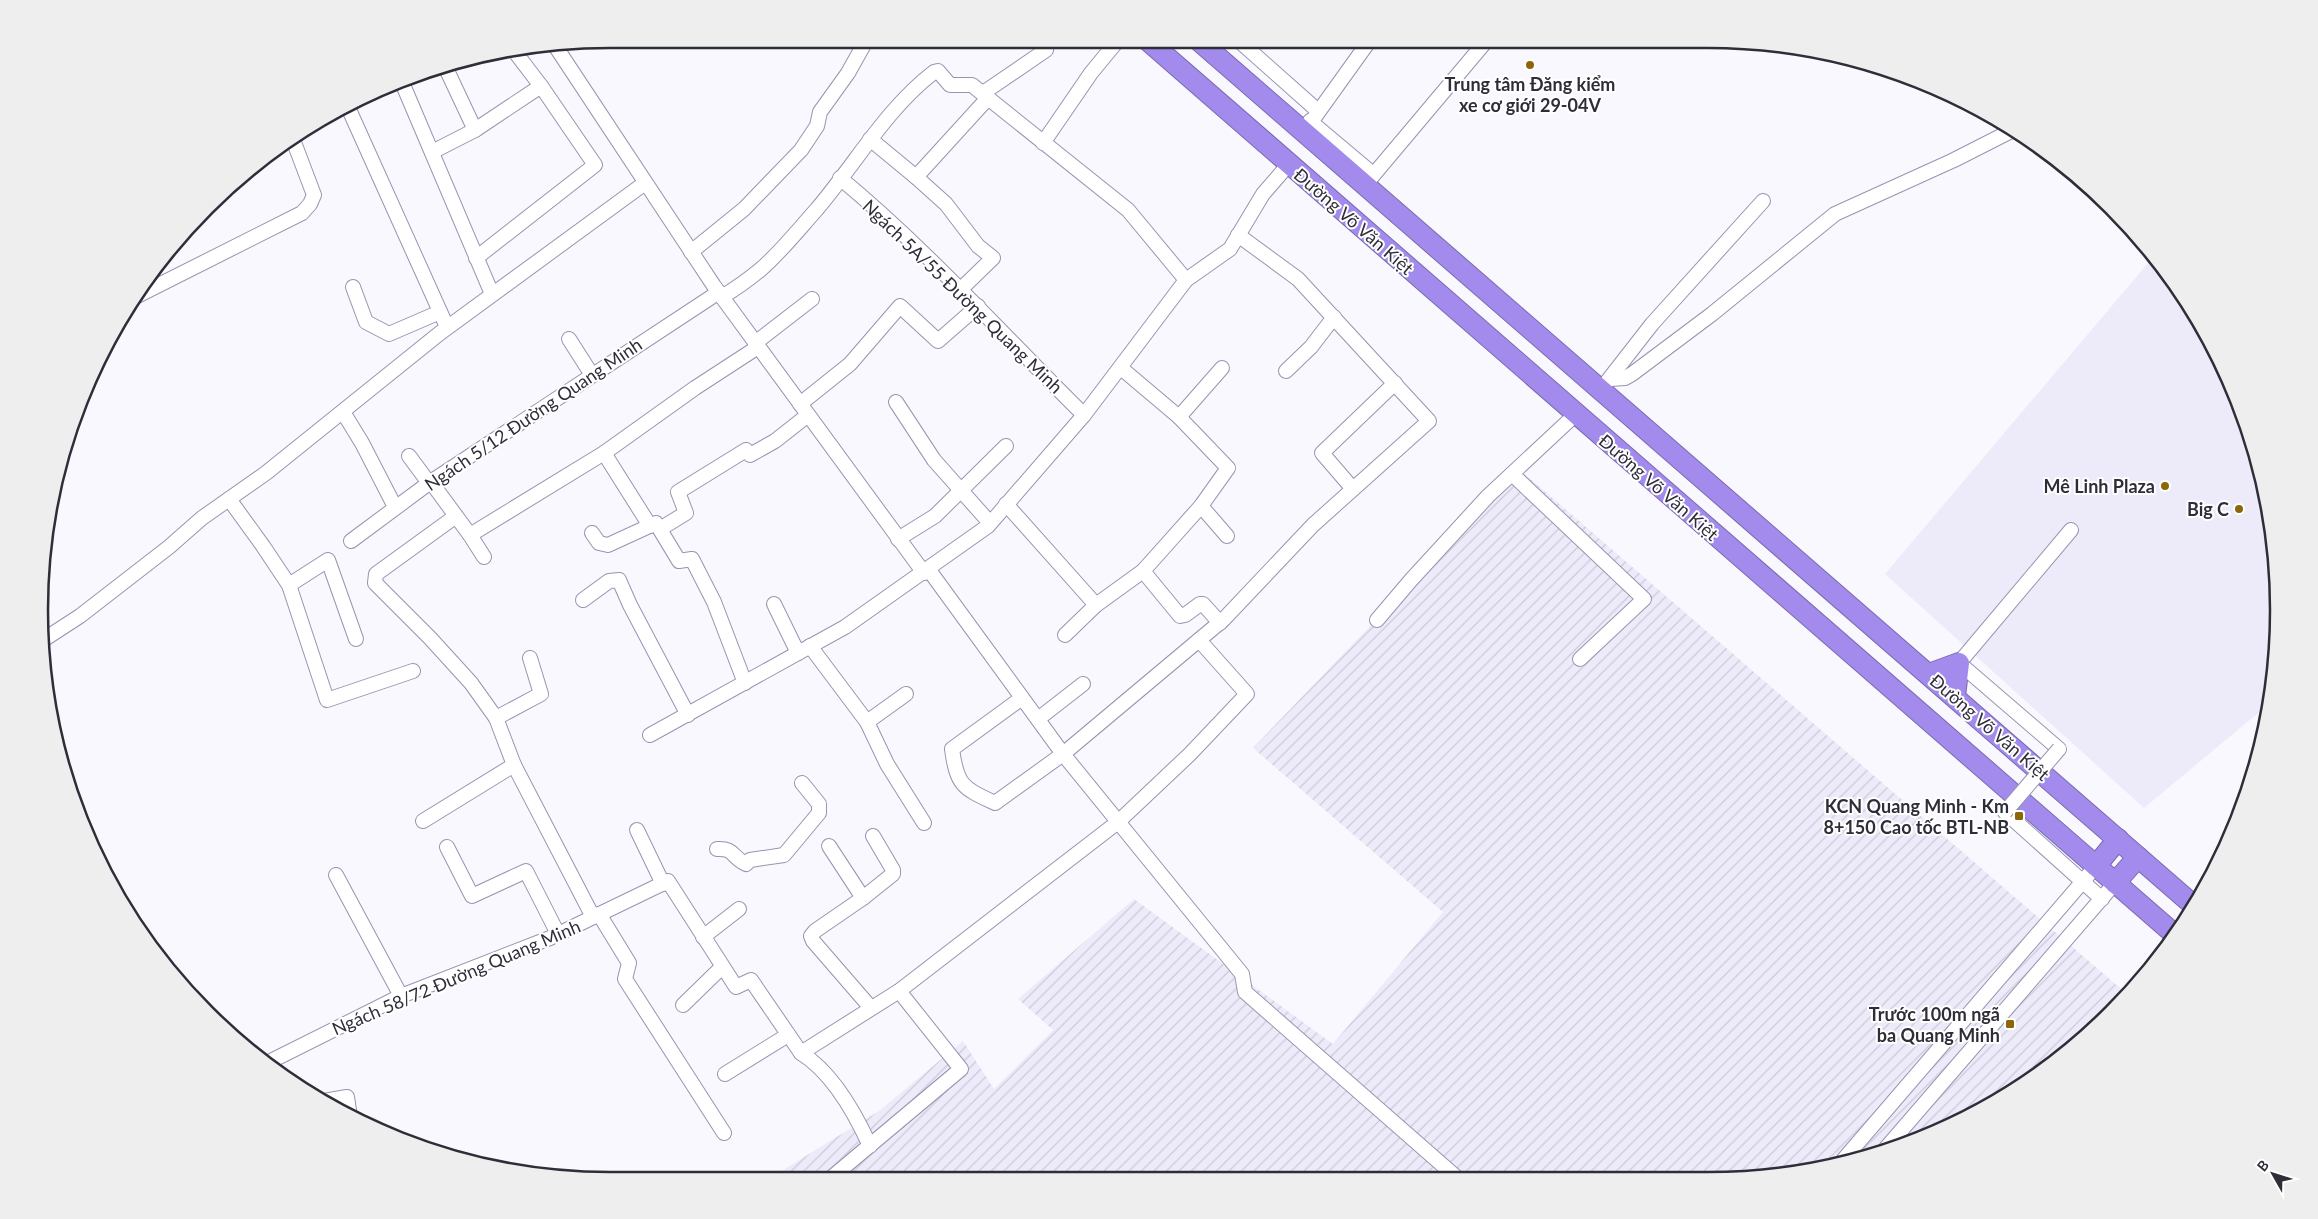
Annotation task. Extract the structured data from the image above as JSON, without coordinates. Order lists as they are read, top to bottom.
{
  "streets": {
    "highway": ["Đường Võ Văn Kiệt"],
    "street": ["Ngách 5A/55 Đường Quang Minh", "Ngách 5/12 Đường Quang Minh", "Ngách 58/72 Đường Quang Minh"]
  },
  "crossings": [
    ["Ngách 5A/55 Đường Quang Minh", "Ngách 5/12 Đường Quang Minh"]
  ],
  "places": {
    "other": ["Trung tâm Đăng kiểm xe cơ giới 29-04V", "Mê Linh Plaza", "Big C"],
    "transit": ["KCN Quang Minh - Km 8+150 Cao tốc BTL-NB", "Trước 100m ngã ba Quang Minh"]
  },
  "north": "top left"
}
